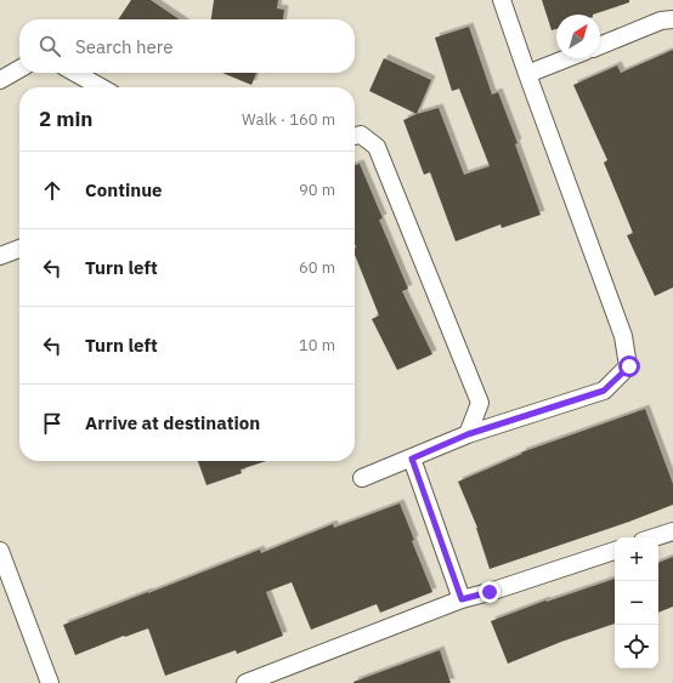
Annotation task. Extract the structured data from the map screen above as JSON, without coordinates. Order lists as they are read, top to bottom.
{
  "north": "top right",
  "page": {
    "search": "Search here",
    "heading": ["2 min", "Walk · 160 m"],
    "list": [
      ["Continue", "90 m"],
      ["Turn left", "60 m"],
      ["Turn left", "10 m"],
      "Arrive at destination"
    ],
    "map_buttons": ["+", "−"]
  }
}
